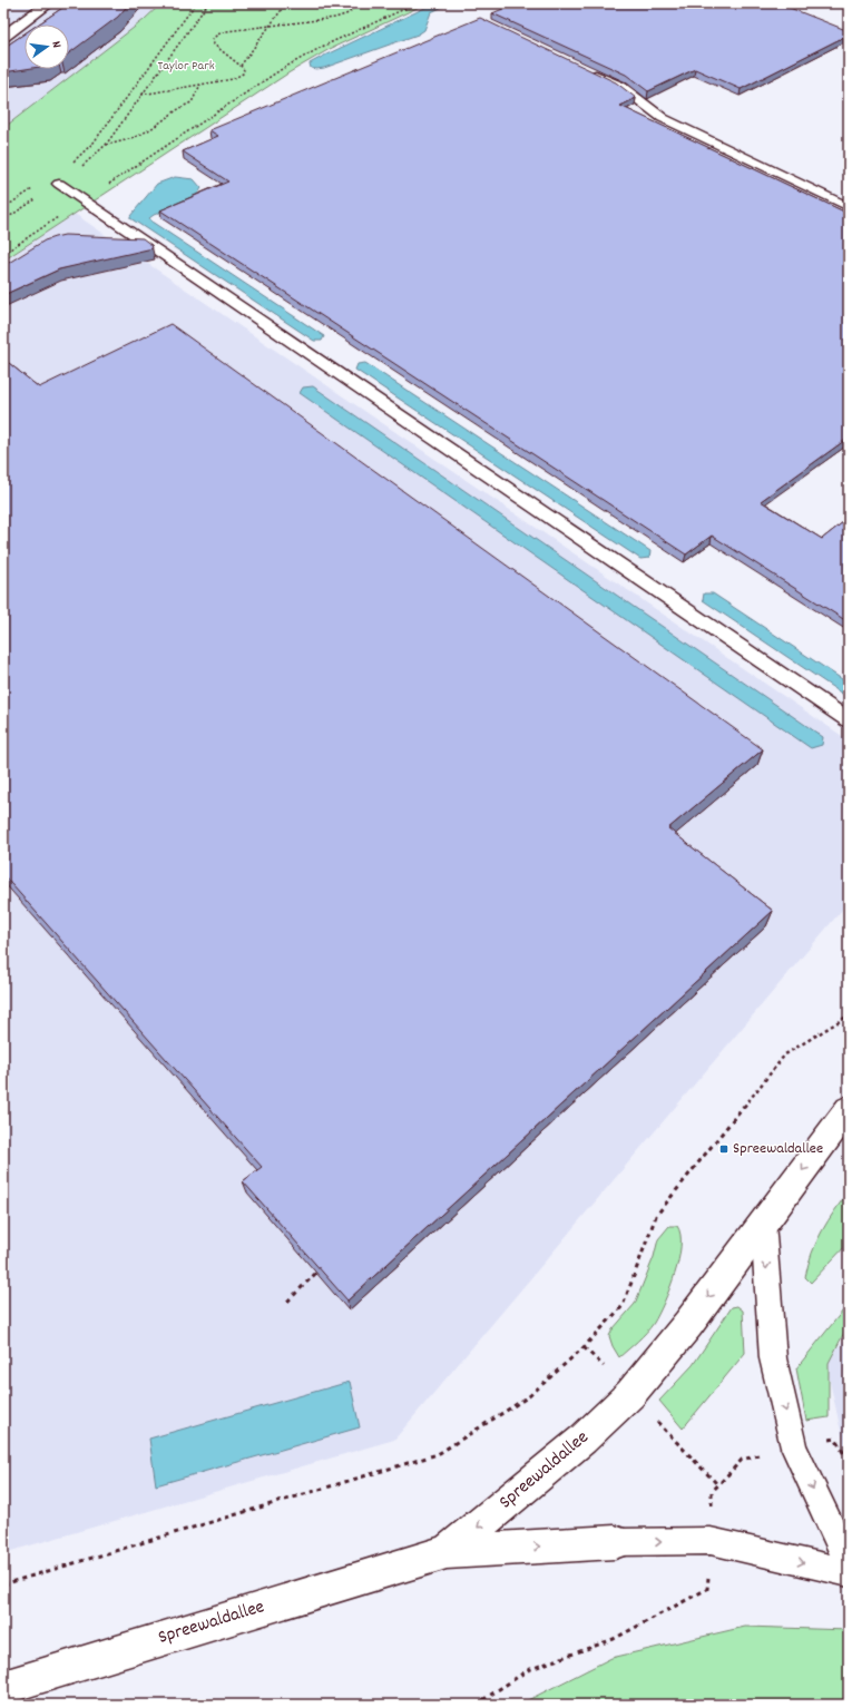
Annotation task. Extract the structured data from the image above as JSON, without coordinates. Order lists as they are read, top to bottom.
{
  "streets": {
    "street": ["Spreewaldallee"]
  },
  "parks": ["Taylor Park"],
  "places": {
    "transit": ["Spreewaldallee"]
  },
  "north": "right"
}
